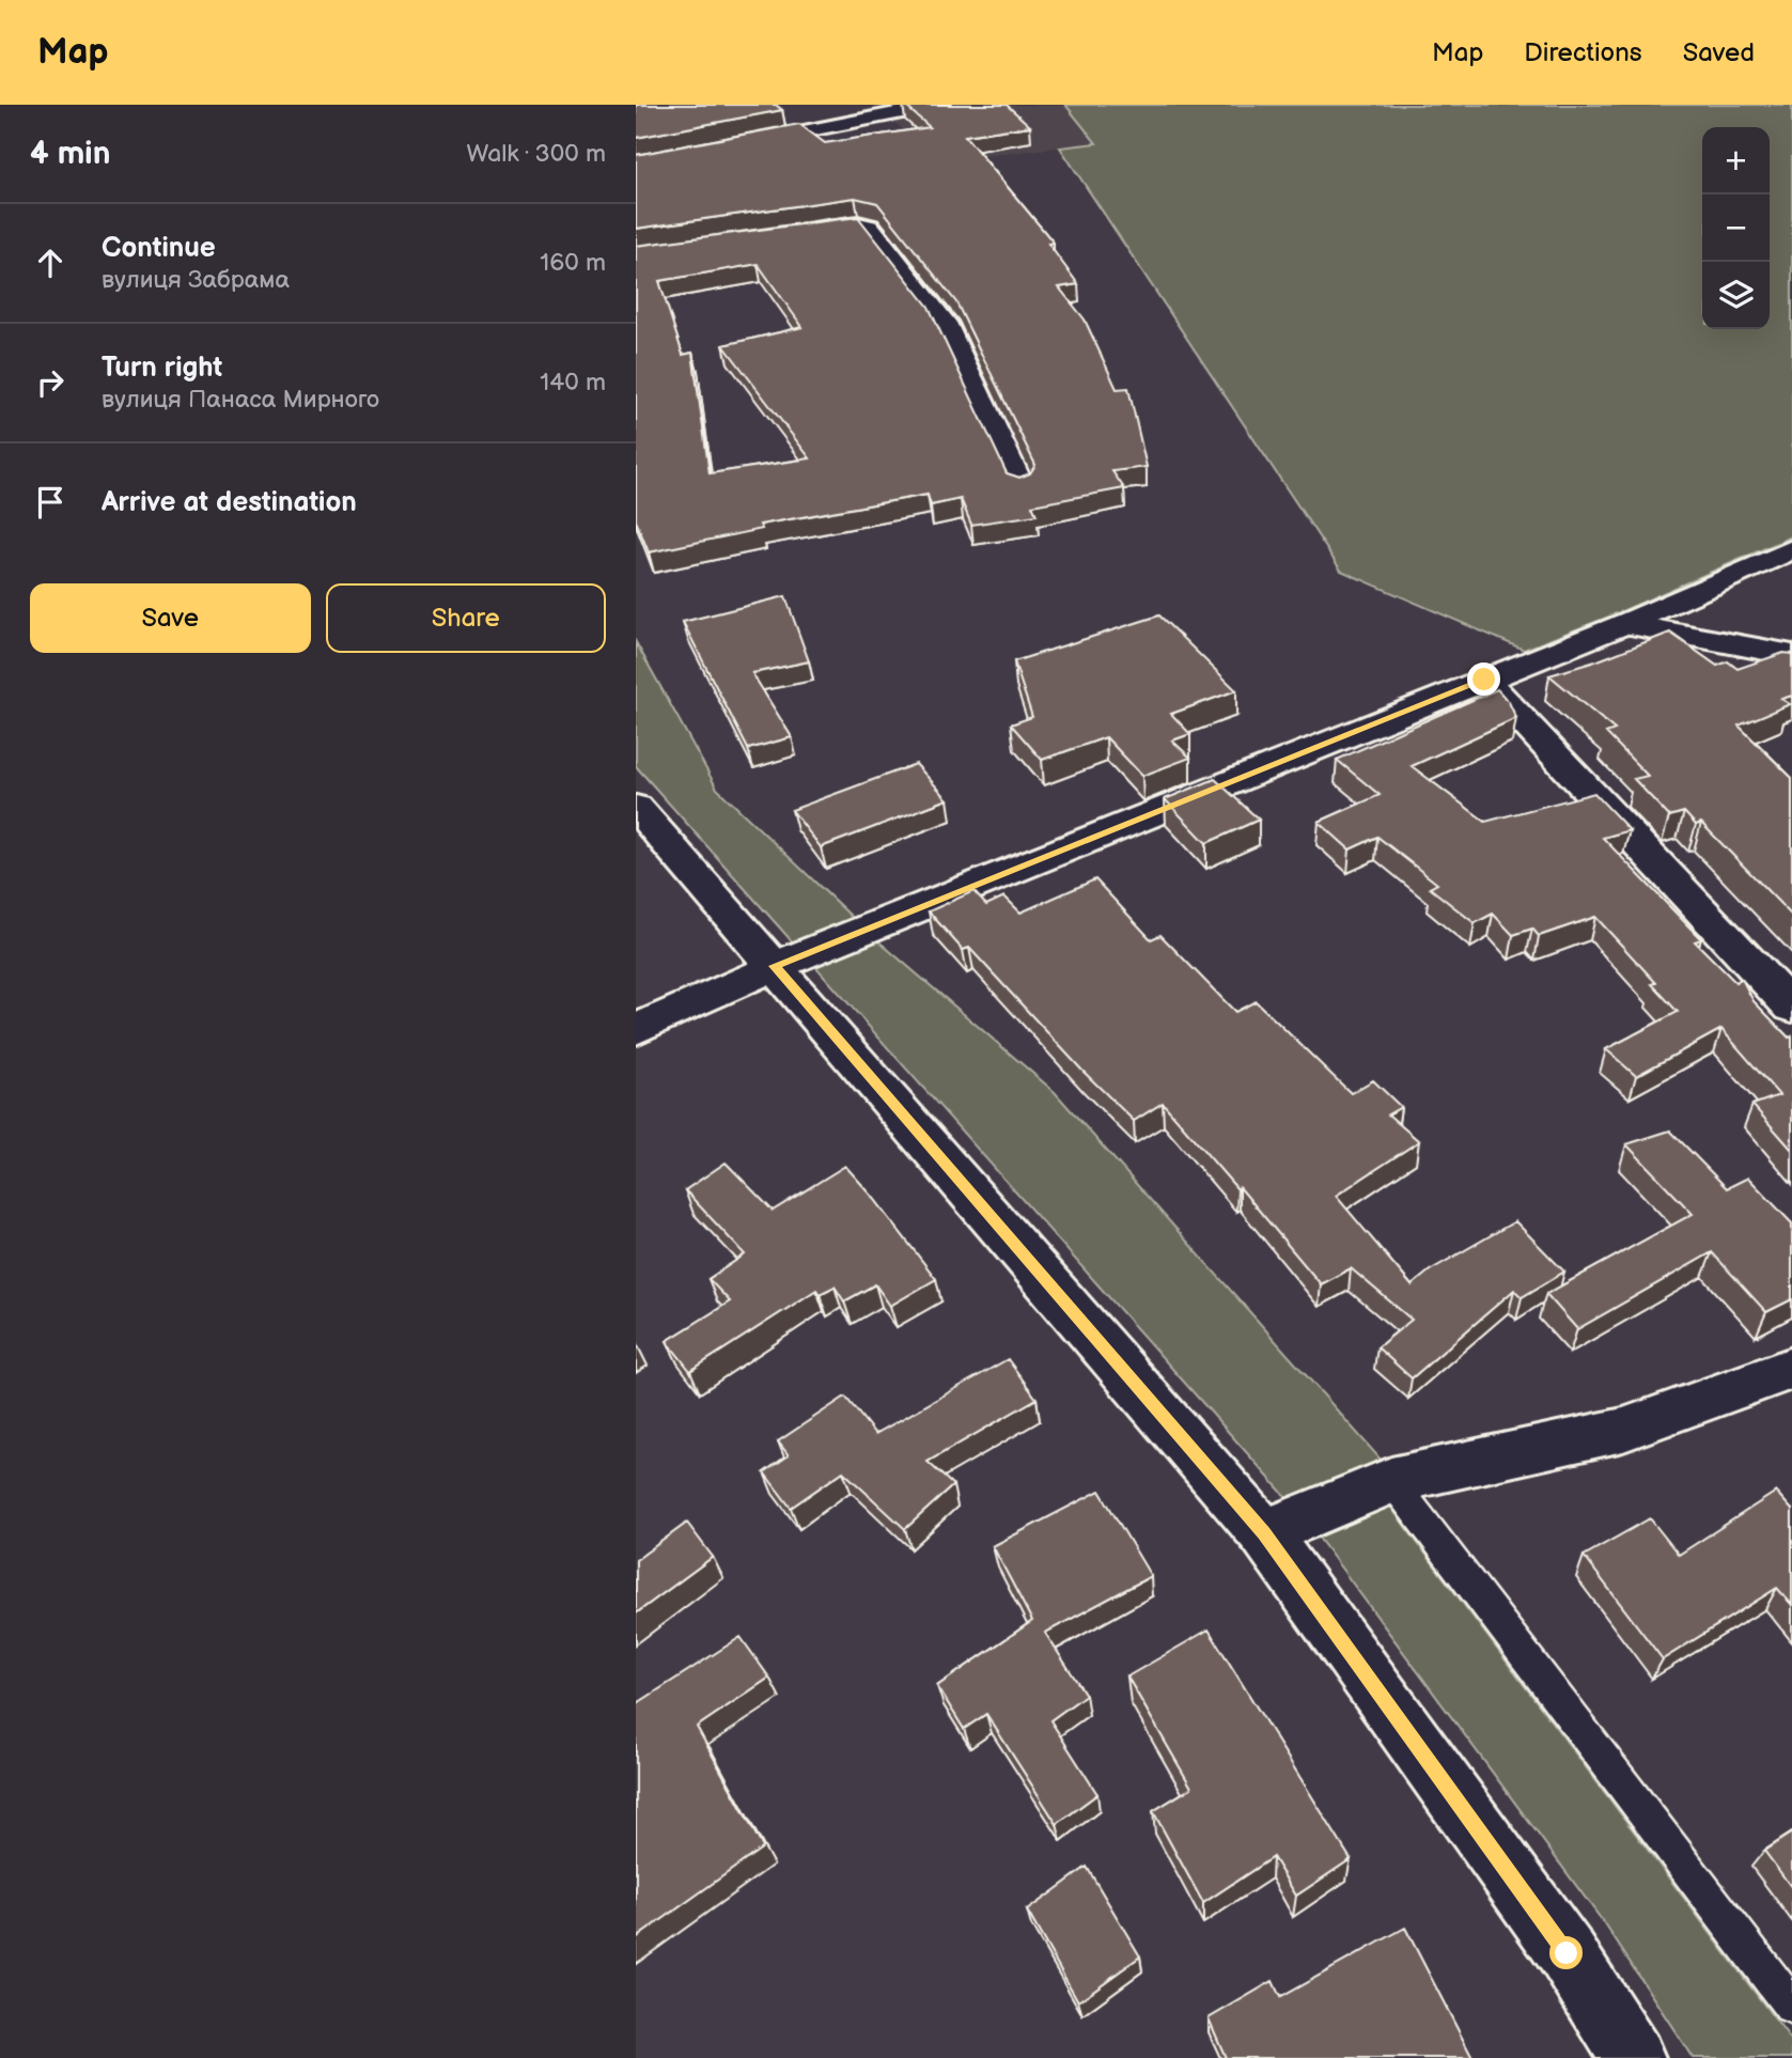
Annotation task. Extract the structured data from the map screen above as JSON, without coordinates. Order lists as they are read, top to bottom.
{
  "page": {
    "header": "Map",
    "nav": ["Map", "Directions", "Saved"],
    "heading": ["4 min", "Walk · 300 m"],
    "map_buttons": ["+", "−"],
    "list": [
      ["Continue", "вулиця Забрама", "160 m"],
      ["Turn right", "вулиця Панаса Мирного", "140 m"],
      "Arrive at destination"
    ],
    "buttons": ["Save", "Share"]
  }
}
